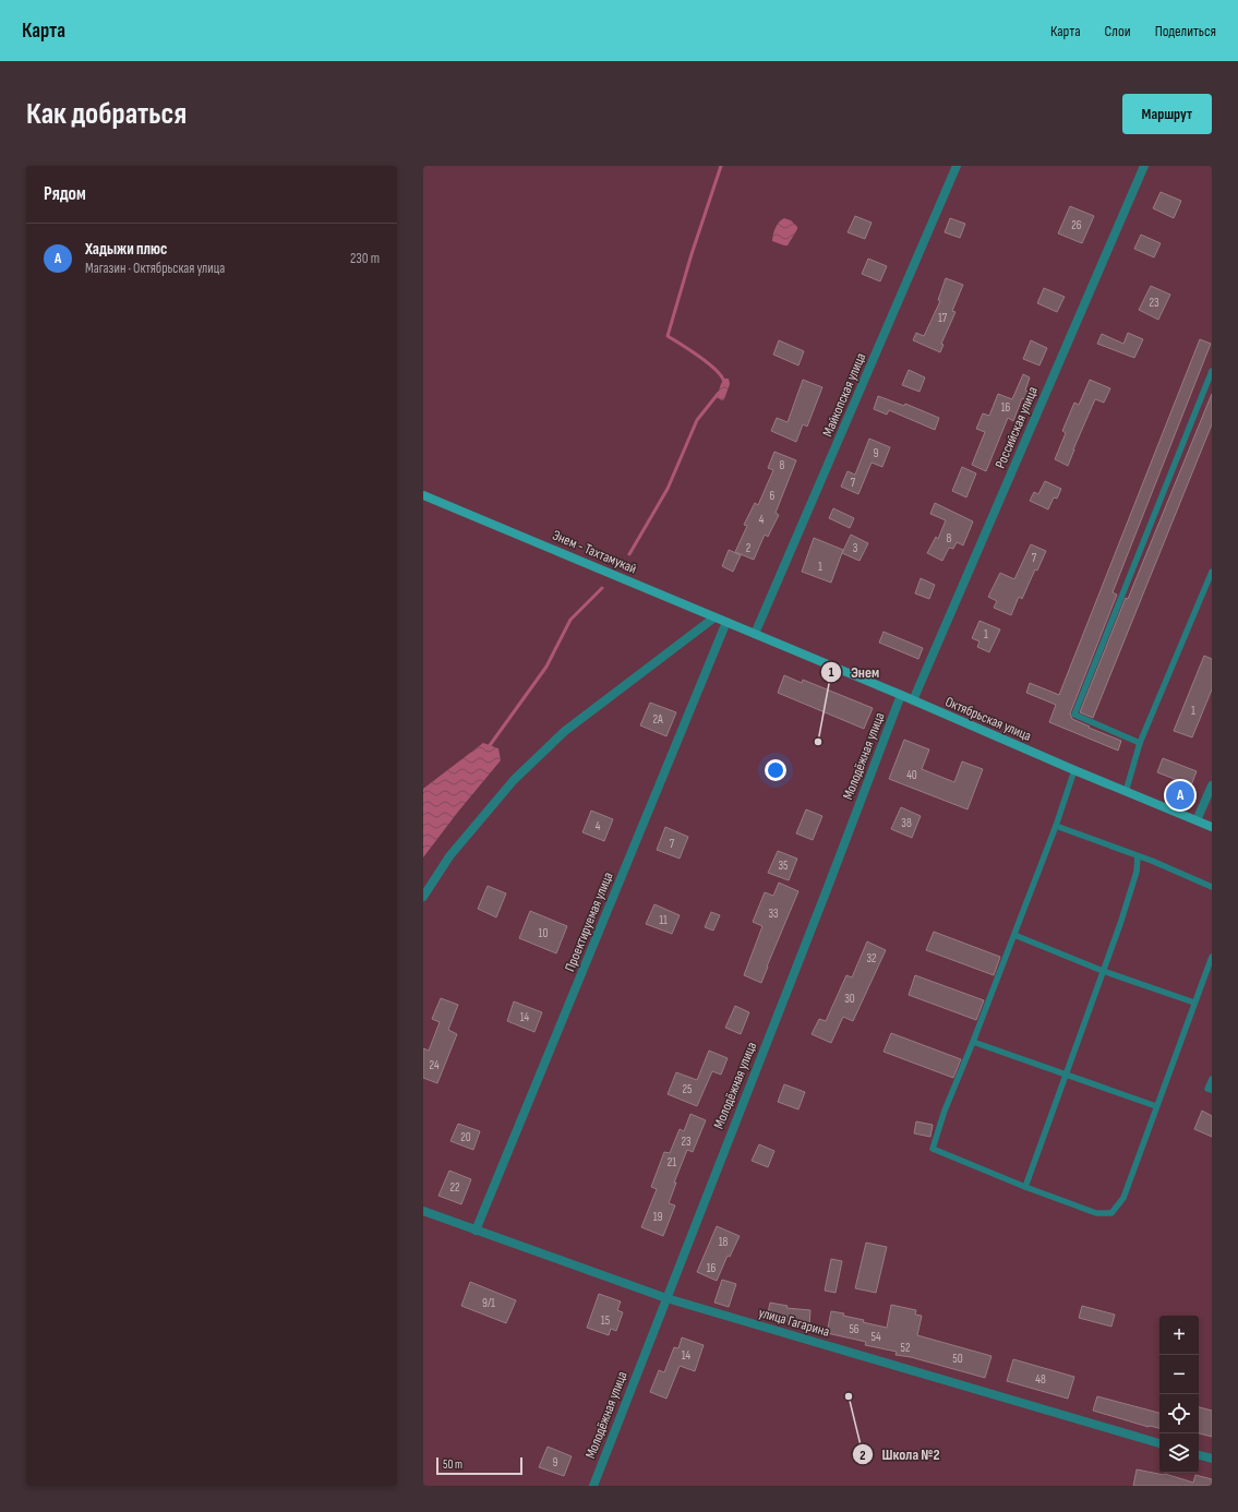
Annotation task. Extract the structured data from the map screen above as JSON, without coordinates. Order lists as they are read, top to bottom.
{
  "streets": {
    "main road": ["Энем - Тахтамукай", "Октябрьская улица"],
    "street": [
      "Майкопская улица",
      "Российская улица",
      "Молодёжная улица",
      "Проектируемая улица",
      "улица Гагарина"
    ]
  },
  "crossings": [
    ["Майкопская улица", "Энем - Тахтамукай"],
    ["Майкопская улица", "Октябрьская улица"],
    ["Российская улица", "Октябрьская улица"],
    ["Энем - Тахтамукай", "Октябрьская улица"],
    ["Энем - Тахтамукай", "Проектируемая улица"],
    ["Октябрьская улица", "Молодёжная улица"],
    ["Молодёжная улица", "улица Гагарина"],
    ["Проектируемая улица", "улица Гагарина"]
  ],
  "places": ["Энем", "Школа №2"],
  "house_numbers": [
    "26",
    "23",
    "17",
    "16",
    "9",
    "8",
    "7",
    "6",
    "4",
    "8",
    "2",
    "3",
    "7",
    "1",
    "1",
    "1",
    "2А",
    "40",
    "38",
    "4",
    "7",
    "35",
    "33",
    "11",
    "10",
    "32",
    "30",
    "14",
    "24",
    "25",
    "20",
    "23",
    "21",
    "22",
    "19",
    "18",
    "16",
    "9/1",
    "15",
    "56",
    "54",
    "52",
    "14",
    "50",
    "48",
    "9"
  ],
  "scale_bar": "50 m",
  "page": {
    "header": "Карта",
    "nav": ["Карта", "Слои", "Поделиться"],
    "buttons": "Маршрут",
    "title": "Как добраться",
    "heading": "Рядом",
    "list": [
      {
        "mark": "A",
        "name": "Хадыжи плюс",
        "note": "Магазин · Октябрьская улица",
        "value": "230 m"
      }
    ],
    "pins": "A",
    "map_buttons": ["+", "−"],
    "scale": "50 m"
  }
}
